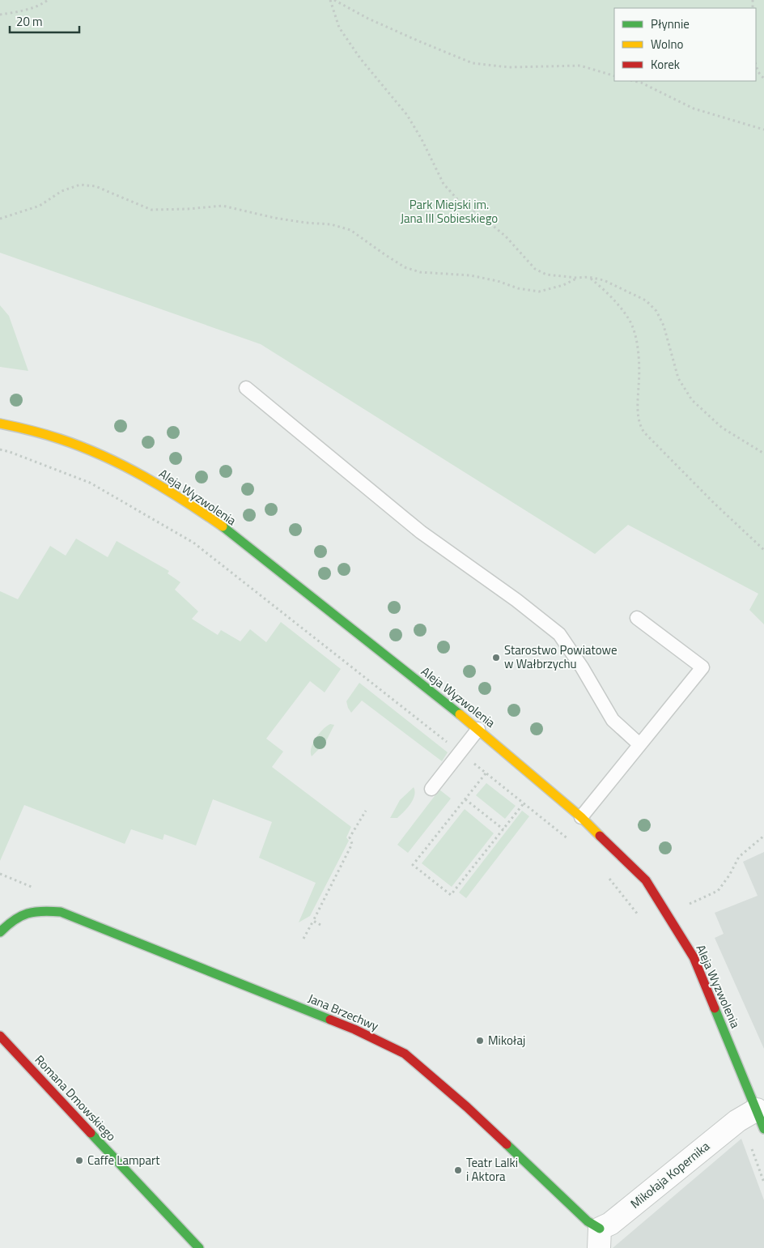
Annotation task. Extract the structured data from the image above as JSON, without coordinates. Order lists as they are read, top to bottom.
{
  "streets": {
    "street": [
      "Aleja Wyzwolenia",
      "Jana Brzechwy",
      "Romana Dmowskiego",
      "Mikołaja Kopernika"
    ]
  },
  "crossings": [
    ["Aleja Wyzwolenia", "Mikołaja Kopernika"],
    ["Jana Brzechwy", "Mikołaja Kopernika"]
  ],
  "parks": ["Park Miejski im. Jana III Sobieskiego"],
  "places": [
    "Starostwo Powiatowe w Wałbrzychu",
    "Mikołaj",
    "Caffe Lampart",
    "Teatr Lalki i Aktora"
  ],
  "legend": ["Płynnie", "Wolno", "Korek"],
  "scale_bar": "20 m"
}
